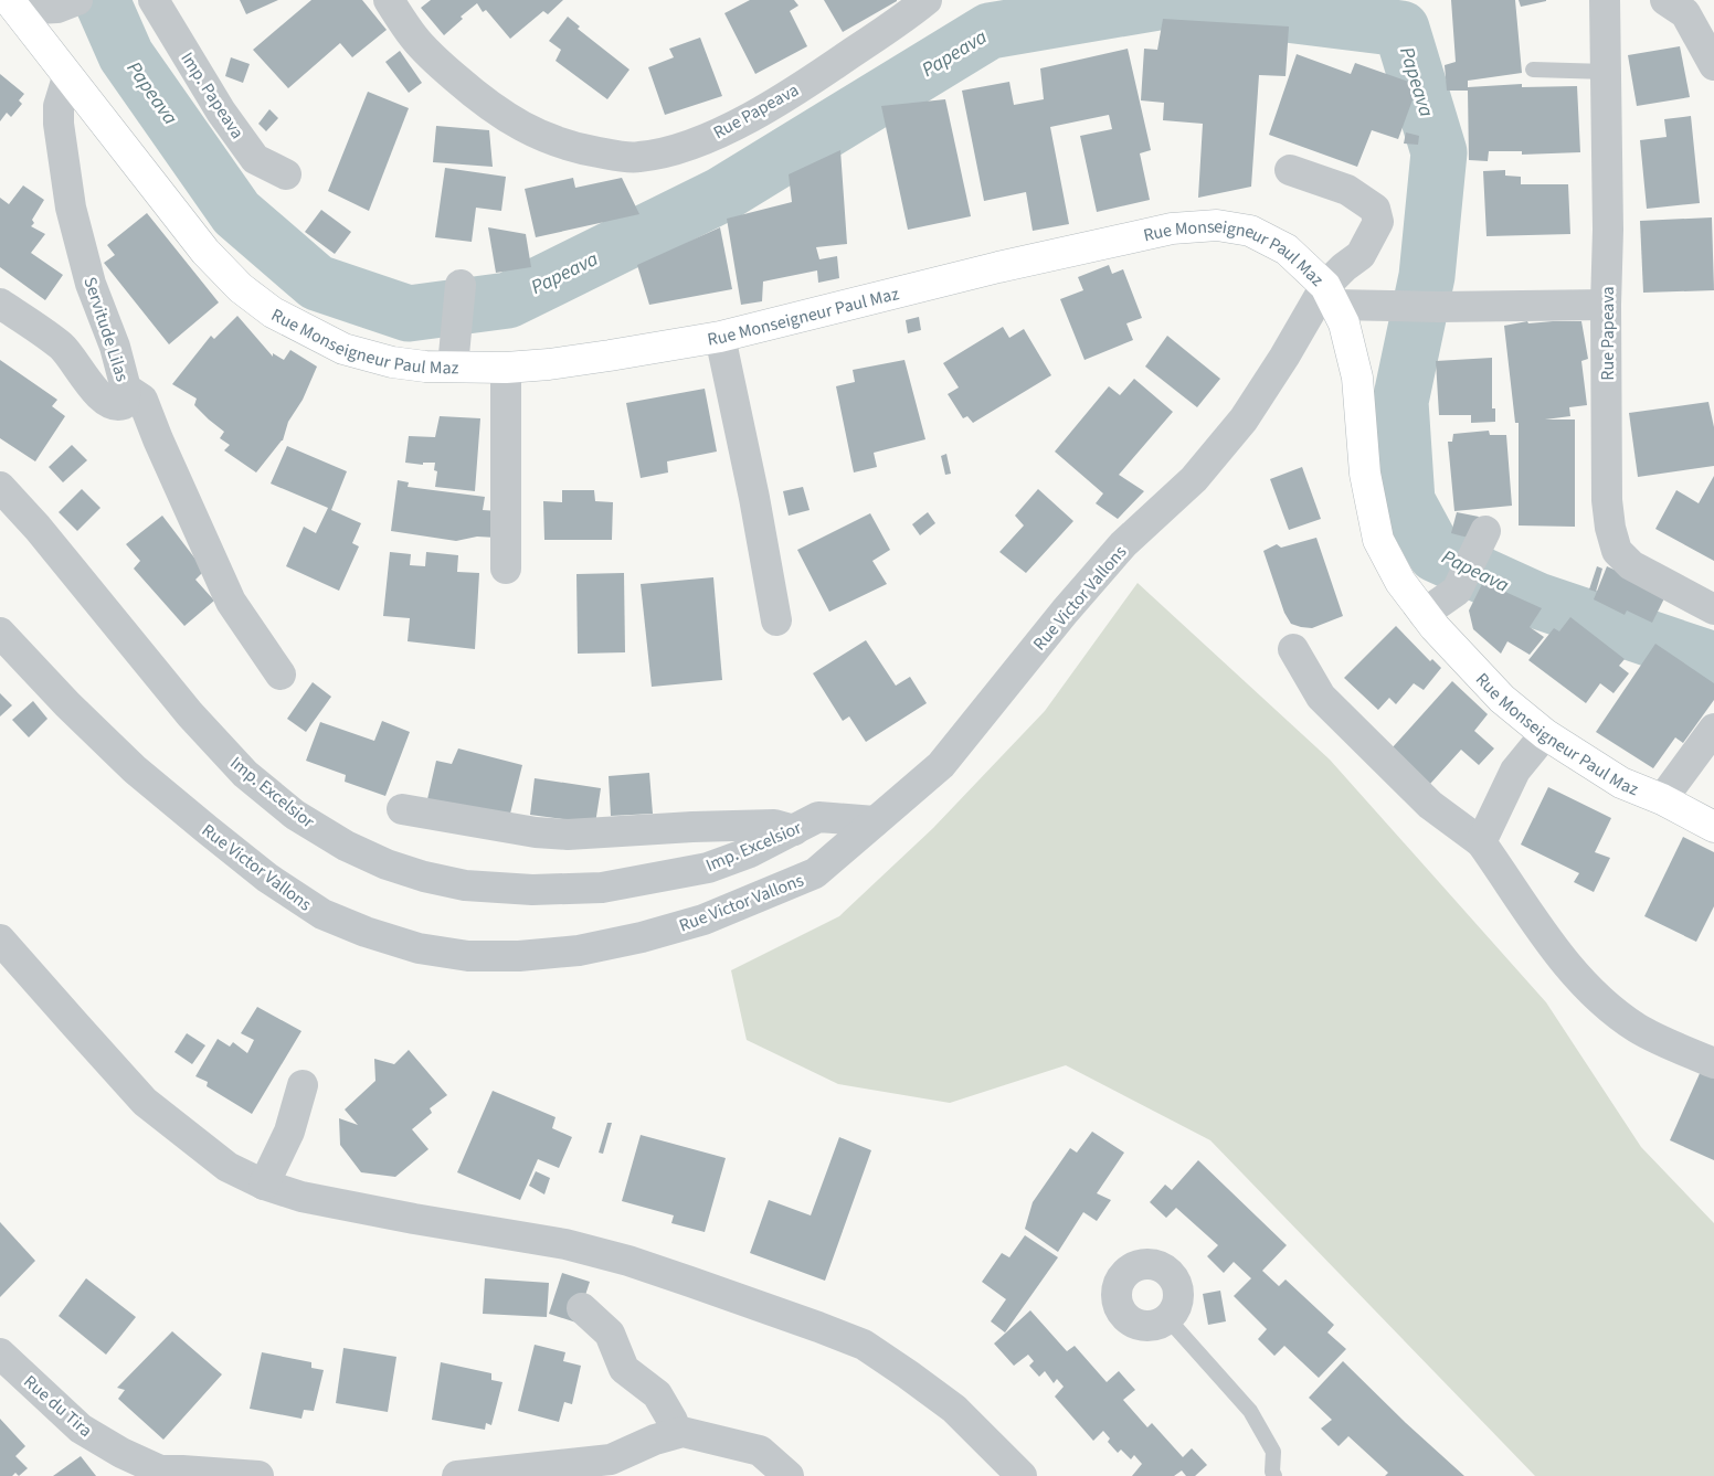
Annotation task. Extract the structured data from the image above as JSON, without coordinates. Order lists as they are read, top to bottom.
{
  "streets": {
    "main road": ["Rue Monseigneur Paul Maz"],
    "street": [
      "Imp. Papeava",
      "Rue Papeava",
      "Servitude Lilas",
      "Rue Victor Vallons",
      "Imp. Excelsior",
      "Rue du Tira"
    ]
  },
  "crossings": [
    ["Rue Monseigneur Paul Maz", "Servitude Lilas"],
    ["Rue Monseigneur Paul Maz", "Rue Victor Vallons"],
    ["Rue Victor Vallons", "Imp. Excelsior"]
  ],
  "water": ["Papeava"]
}
